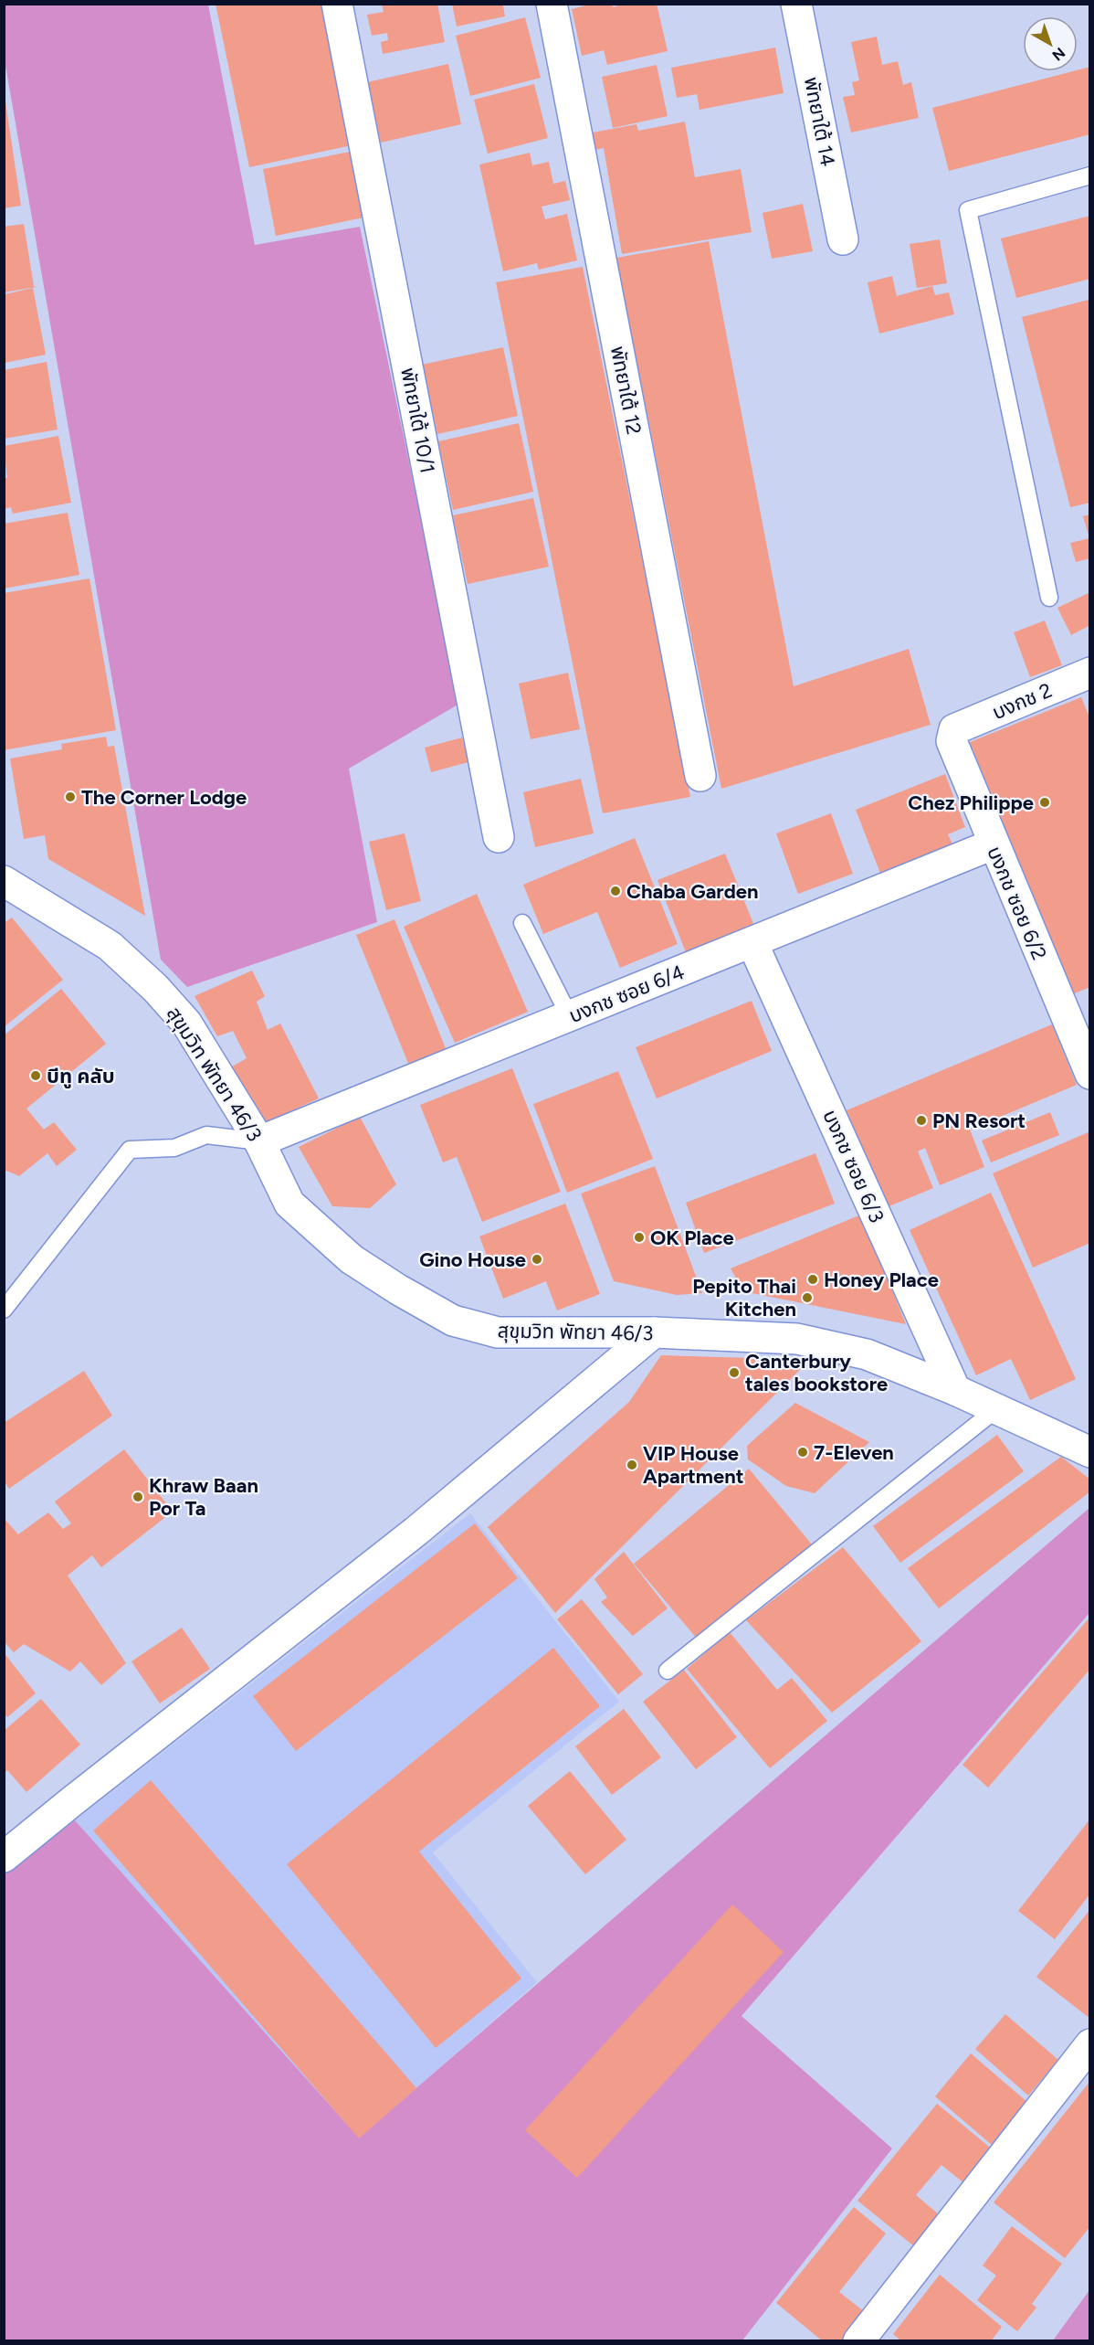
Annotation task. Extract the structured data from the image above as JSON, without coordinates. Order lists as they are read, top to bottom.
{
  "streets": {
    "street": [
      "พัทยาใต้ 14",
      "พัทยาใต้ 12",
      "พัทยาใต้ 10/1",
      "บงกช 2",
      "บงกช ซอย 6/2",
      "บงกช ซอย 6/4",
      "สุขุมวิท พัทยา 46/3",
      "บงกช ซอย 6/3"
    ]
  },
  "crossings": [
    ["บงกช 2", "บงกช ซอย 6/2"],
    ["บงกช ซอย 6/2", "บงกช ซอย 6/4"],
    ["บงกช ซอย 6/4", "สุขุมวิท พัทยา 46/3"],
    ["บงกช ซอย 6/4", "บงกช ซอย 6/3"],
    ["สุขุมวิท พัทยา 46/3", "บงกช ซอย 6/3"]
  ],
  "places": [
    "The Corner Lodge",
    "Chez Philippe",
    "Chaba Garden",
    "บีทู คลับ",
    "PN Resort",
    "OK Place",
    "Gino House",
    "Honey Place",
    "Pepito Thai Kitchen",
    "Canterbury tales bookstore",
    "7-Eleven",
    "VIP House Apartment",
    "Khraw Baan Por Ta"
  ],
  "north": "bottom right"
}
